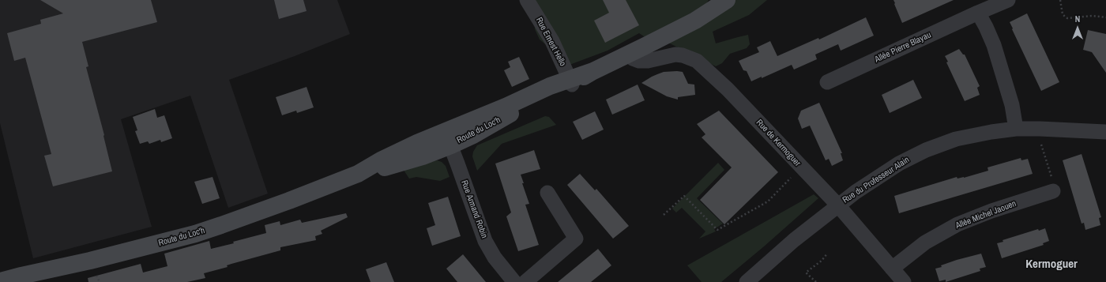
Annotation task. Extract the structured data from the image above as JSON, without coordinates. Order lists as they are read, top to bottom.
{
  "streets": {
    "main road": ["Route du Loc'h"],
    "street": [
      "Rue Ernest Hello",
      "Allée Pierre Blayau",
      "Rue de Kermoguer",
      "Rue du Professeur Alain",
      "Rue Armand Robin",
      "Allée Michel Jaouen"
    ]
  },
  "crossings": [
    ["Rue Ernest Hello", "Route du Loc'h"],
    ["Route du Loc'h", "Rue de Kermoguer"],
    ["Route du Loc'h", "Rue Armand Robin"],
    ["Rue de Kermoguer", "Rue du Professeur Alain"],
    ["Rue de Kermoguer", "Allée Michel Jaouen"]
  ],
  "districts": ["Kermoguer"],
  "north": "top"
}
